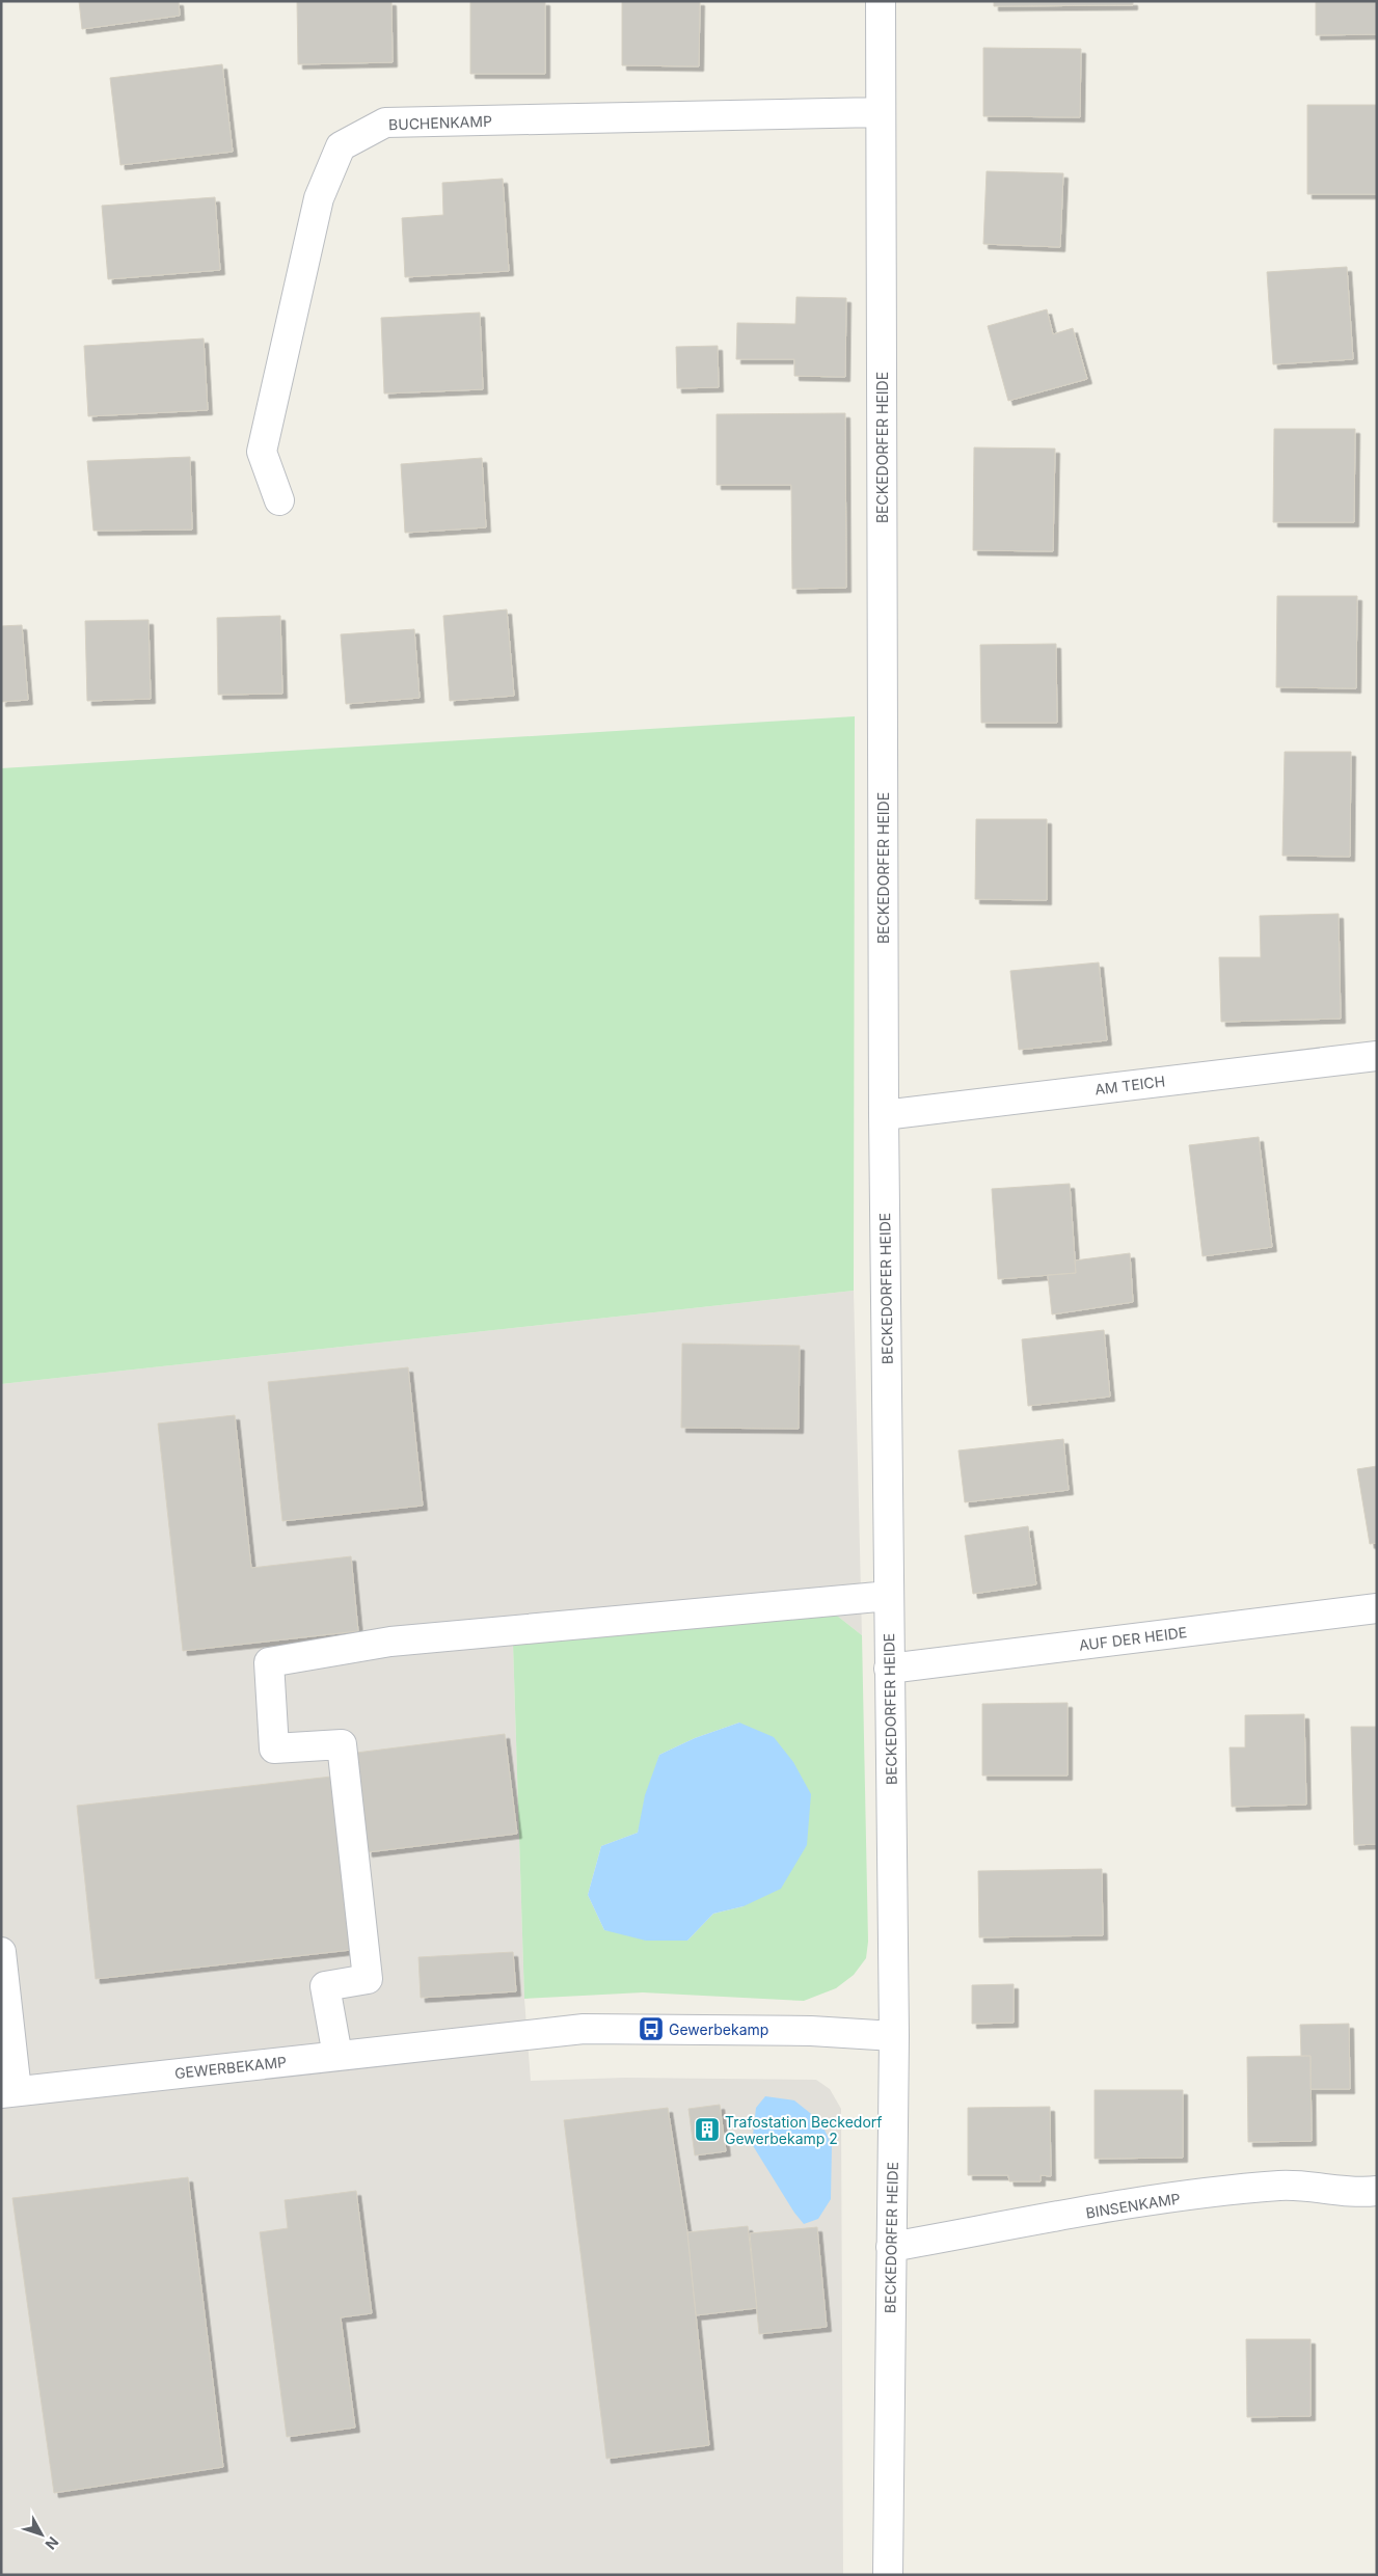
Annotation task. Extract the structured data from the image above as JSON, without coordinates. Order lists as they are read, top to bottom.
{
  "streets": {
    "street": [
      "BUCHENKAMP",
      "BECKEDORFER HEIDE",
      "AM TEICH",
      "AUF DER HEIDE",
      "GEWERBEKAMP",
      "BINSENKAMP"
    ]
  },
  "crossings": [
    ["BUCHENKAMP", "BECKEDORFER HEIDE"],
    ["BECKEDORFER HEIDE", "AM TEICH"],
    ["BECKEDORFER HEIDE", "AUF DER HEIDE"],
    ["BECKEDORFER HEIDE", "GEWERBEKAMP"],
    ["BECKEDORFER HEIDE", "BINSENKAMP"]
  ],
  "places": {
    "bus stop": ["Gewerbekamp"],
    "building": ["Trafostation Beckedorf Gewerbekamp 2"]
  },
  "north": "bottom right"
}
